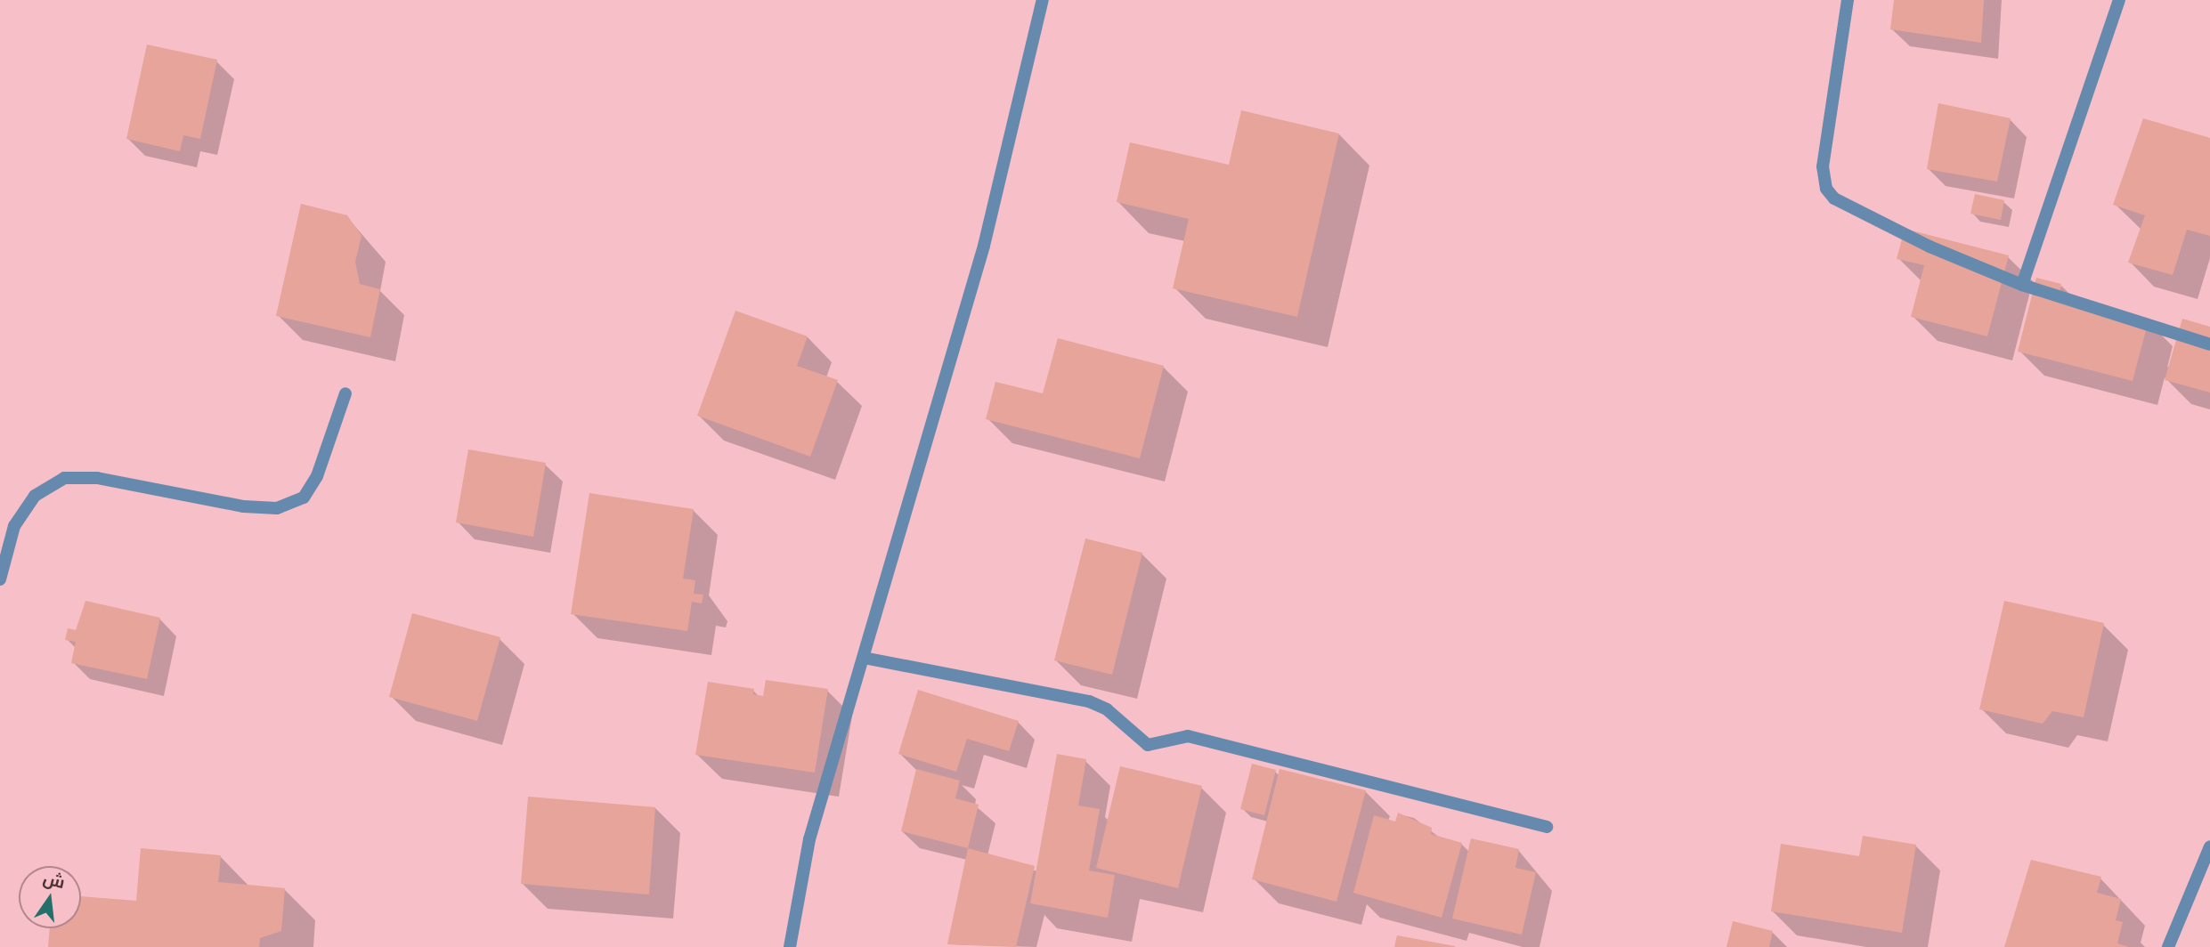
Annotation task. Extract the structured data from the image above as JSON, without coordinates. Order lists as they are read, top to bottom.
{
  "north": "top"
}
